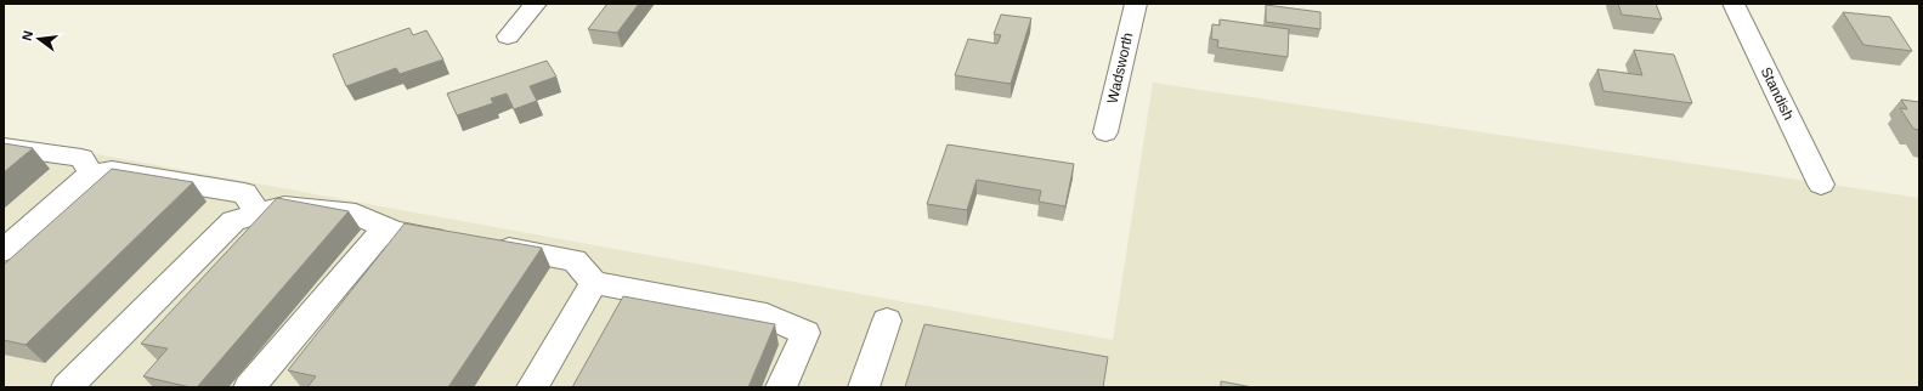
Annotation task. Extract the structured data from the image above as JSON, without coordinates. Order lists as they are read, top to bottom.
{
  "streets": {
    "street": ["Wadsworth", "Standish"]
  },
  "north": "left"
}
